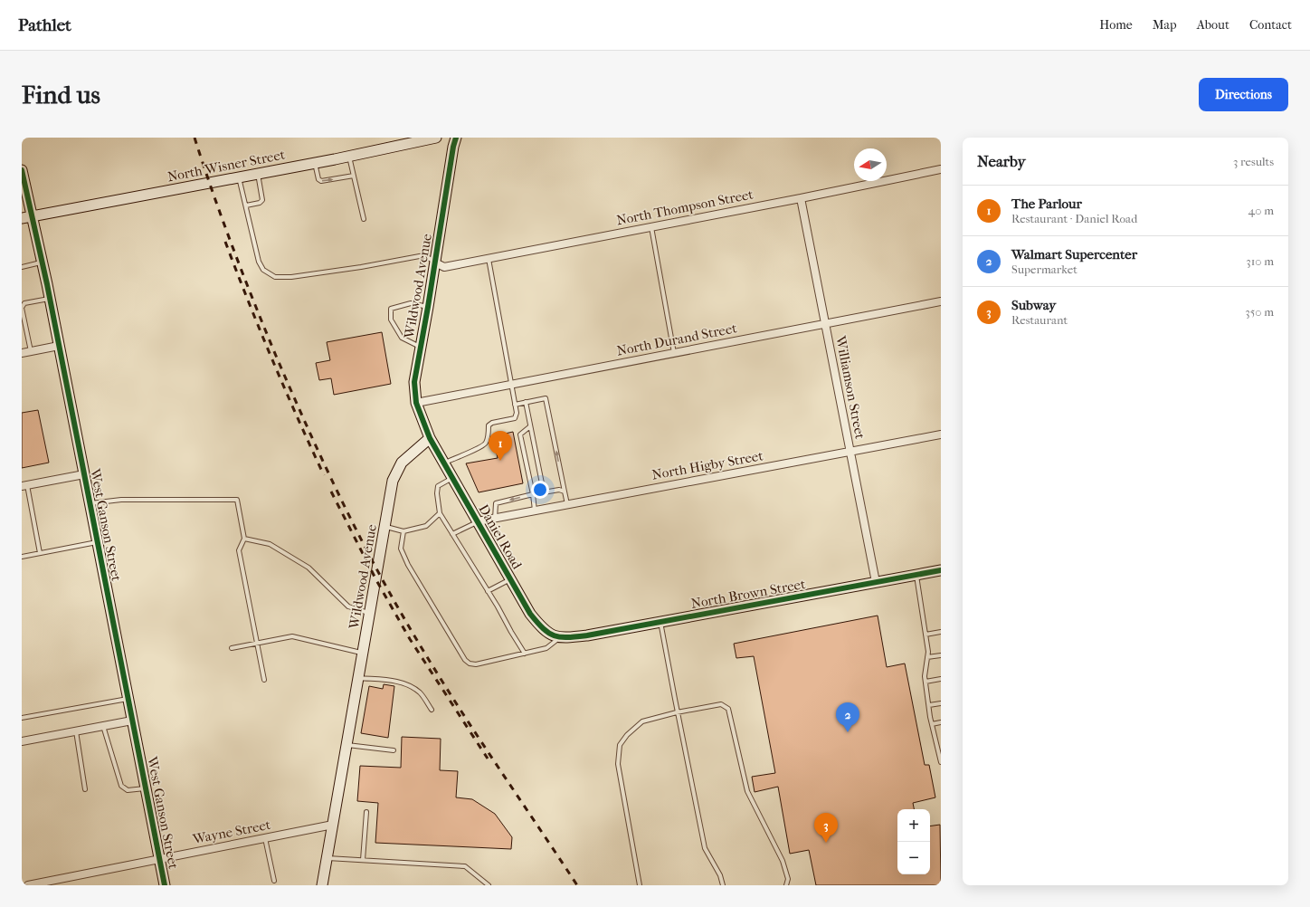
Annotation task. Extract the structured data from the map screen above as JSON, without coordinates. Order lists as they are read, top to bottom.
{
  "streets": {
    "street": [
      "North Wisner Street",
      "North Thompson Street",
      "Wildwood Avenue",
      "North Durand Street",
      "Williamson Street",
      "North Higby Street",
      "West Ganson Street",
      "Daniel Road",
      "North Brown Street",
      "Wayne Street"
    ]
  },
  "crossings": [
    ["North Wisner Street", "West Ganson Street"],
    ["North Thompson Street", "Wildwood Avenue"],
    ["North Thompson Street", "Williamson Street"],
    ["Wildwood Avenue", "North Durand Street"],
    ["Wildwood Avenue", "Daniel Road"],
    ["Wildwood Avenue", "Wayne Street"],
    ["North Durand Street", "Williamson Street"],
    ["Williamson Street", "North Higby Street"],
    ["Williamson Street", "North Brown Street"],
    ["North Higby Street", "Daniel Road"],
    ["West Ganson Street", "Wayne Street"],
    ["Daniel Road", "North Brown Street"]
  ],
  "north": "left",
  "page": {
    "header": "Pathlet",
    "nav": [
      "Home",
      "Map",
      "About",
      "Contact"
    ],
    "buttons": "Directions",
    "title": "Find us",
    "heading": ["Nearby", "3 results"],
    "list": [
      {
        "mark": "1",
        "name": "The Parlour",
        "note": "Restaurant · Daniel Road",
        "value": "40 m"
      },
      {
        "mark": "2",
        "name": "Walmart Supercenter",
        "note": "Supermarket",
        "value": "310 m"
      },
      {
        "mark": "3",
        "name": "Subway",
        "note": "Restaurant",
        "value": "350 m"
      }
    ],
    "pins": ["1", "2", "3"],
    "map_buttons": ["+", "−"]
  }
}
